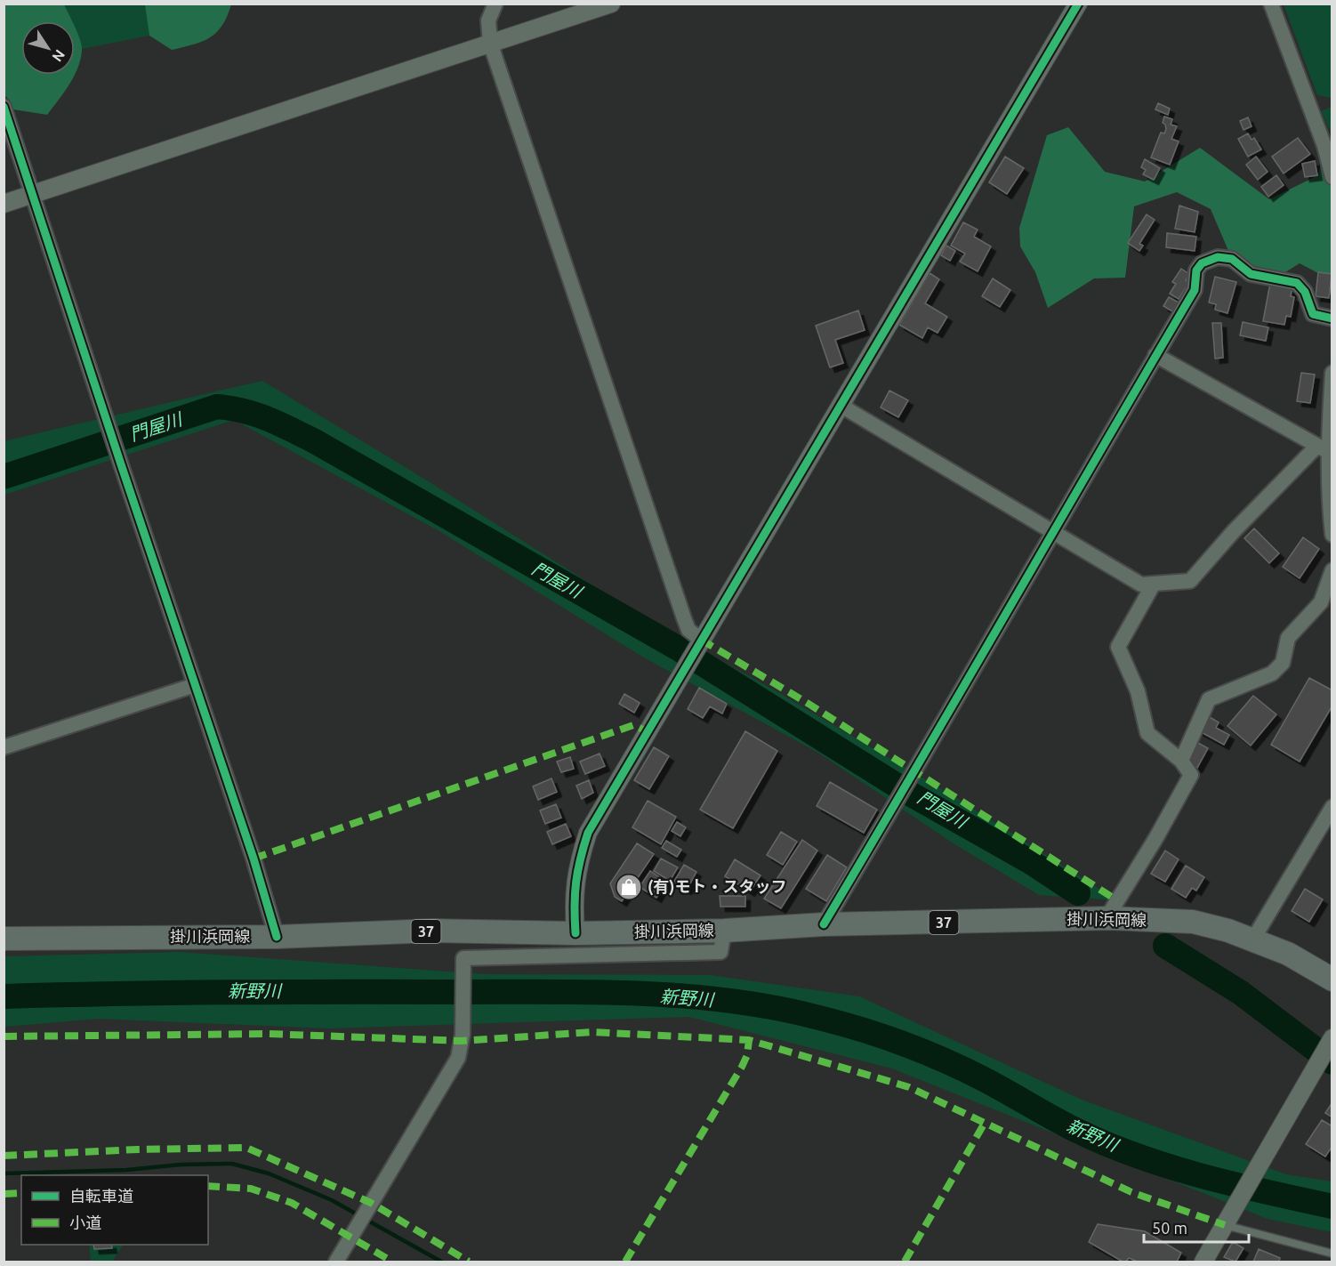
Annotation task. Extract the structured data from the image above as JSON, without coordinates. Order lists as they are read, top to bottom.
{
  "streets": {
    "main road": ["掛川浜岡線", "37"]
  },
  "water": ["門屋川", "新野川"],
  "places": {
    "shop": ["(有)モト・スタッフ"]
  },
  "legend": ["自転車道", "小道"],
  "scale_bar": "50 m",
  "north": "bottom right"
}
